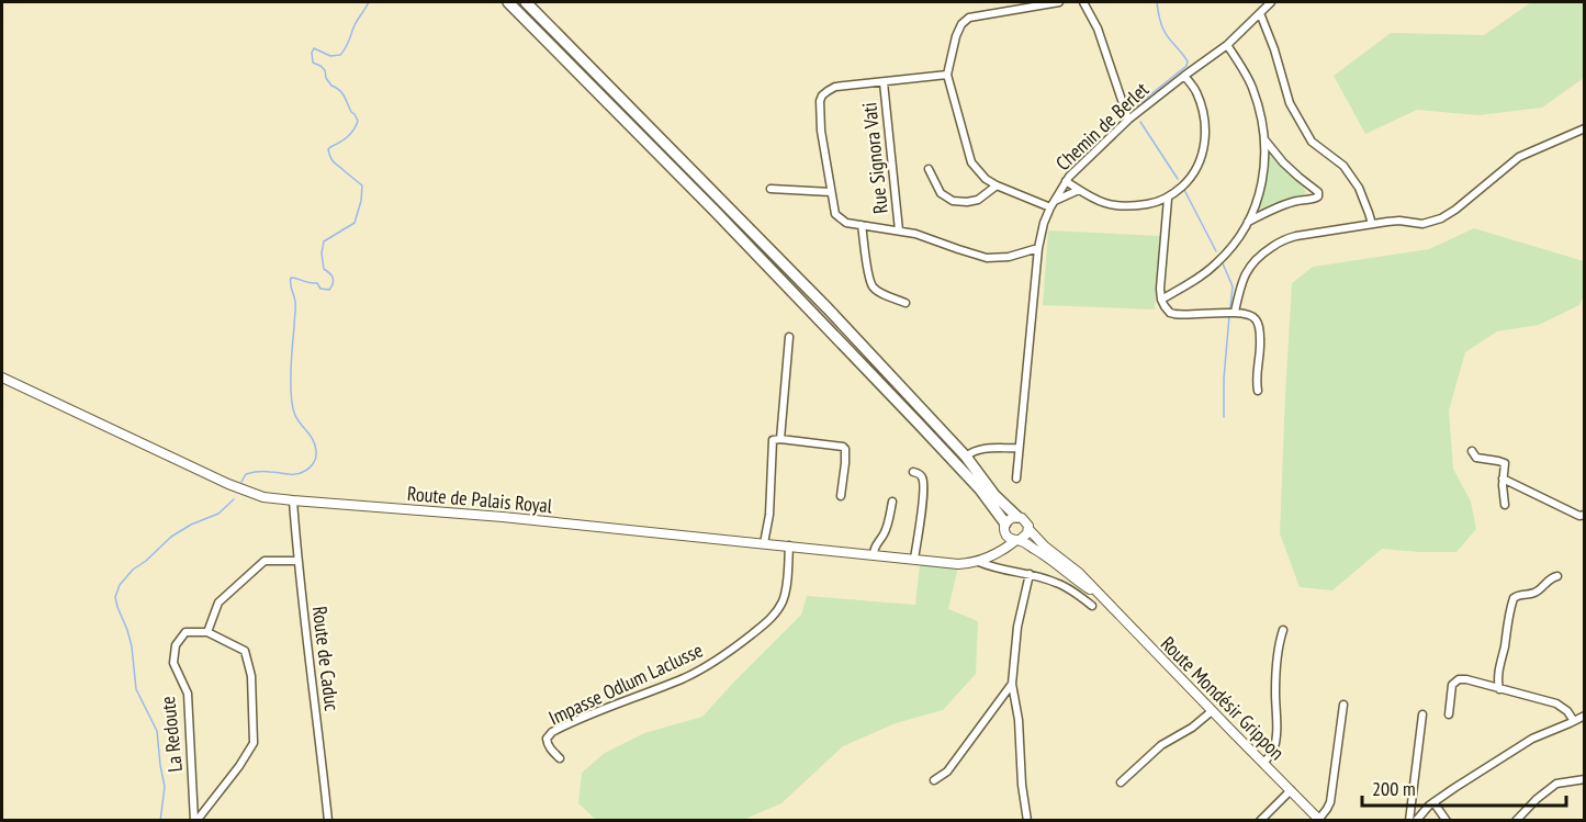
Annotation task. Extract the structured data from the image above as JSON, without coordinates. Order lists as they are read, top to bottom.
{
  "streets": {
    "main road": ["Route de Palais Royal", "Route Mondésir Grippon"],
    "street": [
      "Chemin de Berlet",
      "Rue Signora Vati",
      "Route de Caduc",
      "Impasse Odlum Laclusse",
      "La Redoute"
    ]
  },
  "crossings": [
    ["Route de Palais Royal", "Route de Caduc"],
    ["Route de Palais Royal", "Impasse Odlum Laclusse"],
    ["Route de Palais Royal", "Route Mondésir Grippon"]
  ],
  "scale_bar": "200 m"
}
